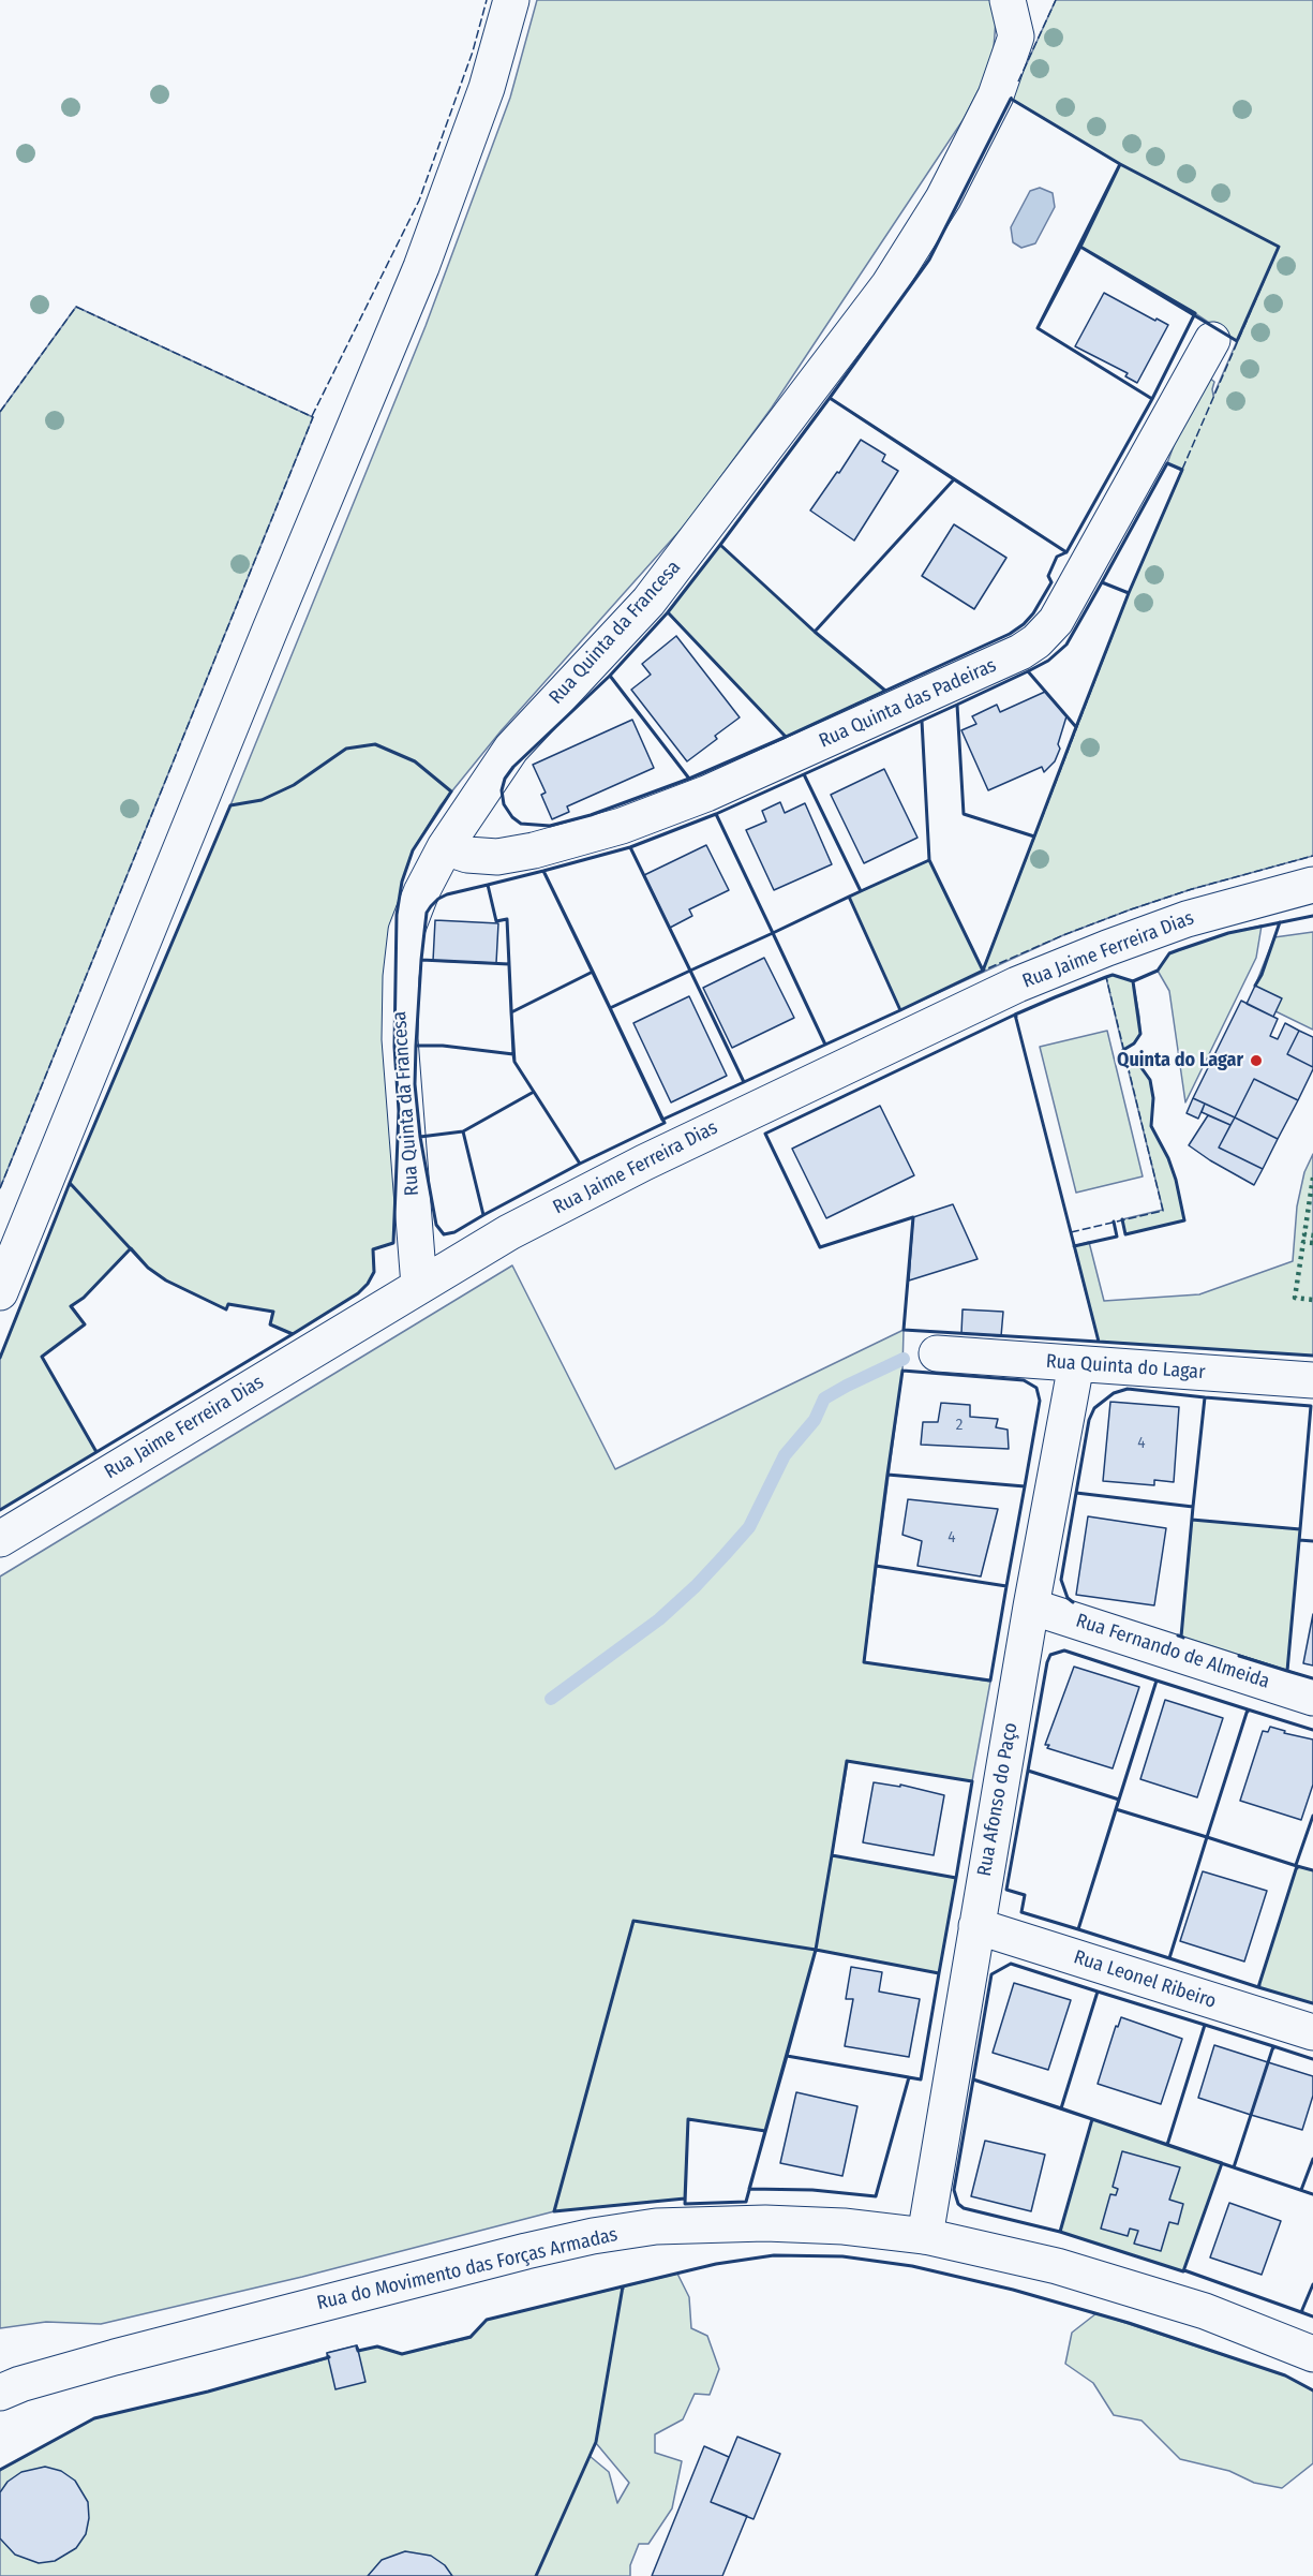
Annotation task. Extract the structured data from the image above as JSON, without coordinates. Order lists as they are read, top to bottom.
{
  "streets": {
    "street": [
      "Rua Quinta da Francesa",
      "Rua Quinta das Padeiras",
      "Rua Jaime Ferreira Dias",
      "Rua Quinta do Lagar",
      "Rua Fernando de Almeida",
      "Rua Afonso do Paço",
      "Rua Leonel Ribeiro",
      "Rua do Movimento das Forças Armadas"
    ]
  },
  "crossings": [
    ["Rua Quinta da Francesa", "Rua Quinta das Padeiras"],
    ["Rua Quinta da Francesa", "Rua Jaime Ferreira Dias"],
    ["Rua Quinta do Lagar", "Rua Afonso do Paço"],
    ["Rua Fernando de Almeida", "Rua Afonso do Paço"],
    ["Rua Afonso do Paço", "Rua Leonel Ribeiro"],
    ["Rua Afonso do Paço", "Rua do Movimento das Forças Armadas"]
  ],
  "places": ["Quinta do Lagar"],
  "house_numbers": ["2", "4", "4"]
}
